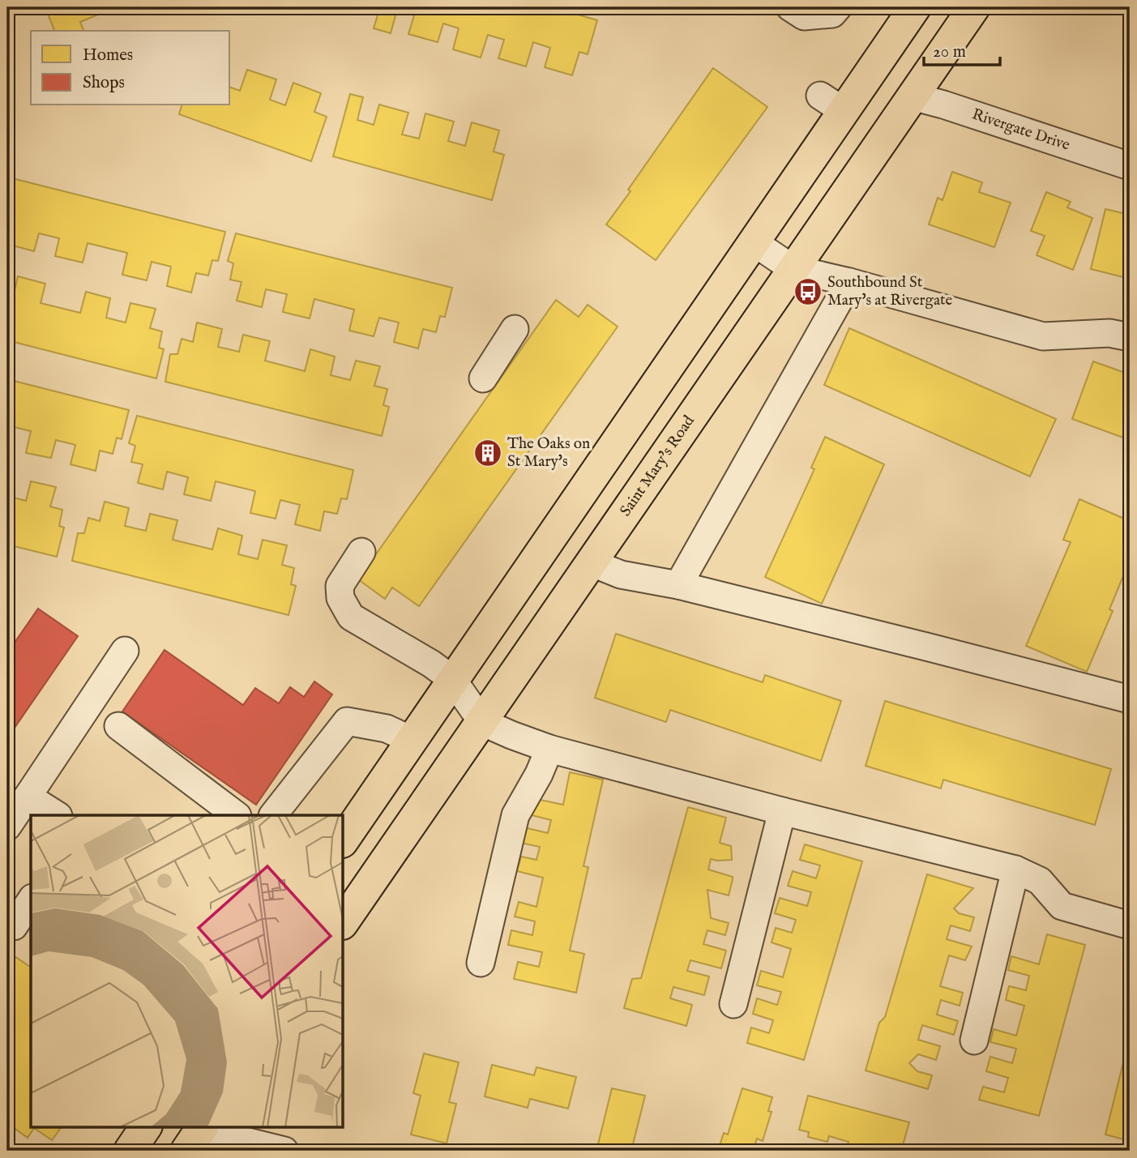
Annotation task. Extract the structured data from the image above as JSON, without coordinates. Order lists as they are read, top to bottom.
{
  "streets": {
    "main road": ["Saint Mary’s Road"],
    "street": ["Rivergate Drive"]
  },
  "crossings": [
    ["Rivergate Drive", "Saint Mary’s Road"]
  ],
  "places": {
    "bus stop": ["Southbound St Mary's at Rivergate"],
    "building": ["The Oaks on St Mary's"]
  },
  "legend": ["Homes", "Shops"],
  "scale_bar": "20 m"
}
